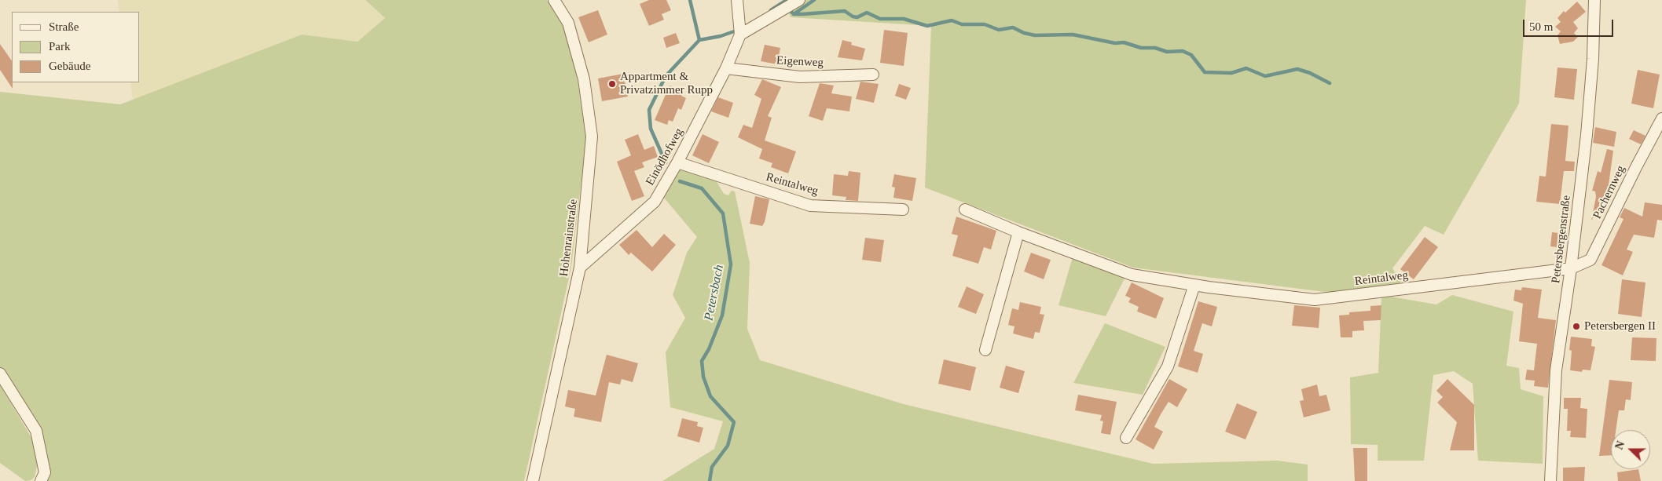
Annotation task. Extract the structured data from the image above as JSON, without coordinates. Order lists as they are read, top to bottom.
{
  "streets": {
    "street": [
      "Eigenweg",
      "Einödhofweg",
      "Reintalweg",
      "Pachernweg",
      "Hohenrainstraße",
      "Petersbergenstraße"
    ]
  },
  "crossings": [
    ["Eigenweg", "Einödhofweg"],
    ["Einödhofweg", "Reintalweg"],
    ["Einödhofweg", "Hohenrainstraße"],
    ["Reintalweg", "Pachernweg"],
    ["Reintalweg", "Petersbergenstraße"],
    ["Pachernweg", "Petersbergenstraße"]
  ],
  "water": ["Petersbach"],
  "places": ["Appartment & Privatzimmer Rupp", "Petersbergen II"],
  "legend": ["Straße", "Park", "Gebäude"],
  "scale_bar": "50 m",
  "north": "left"
}
